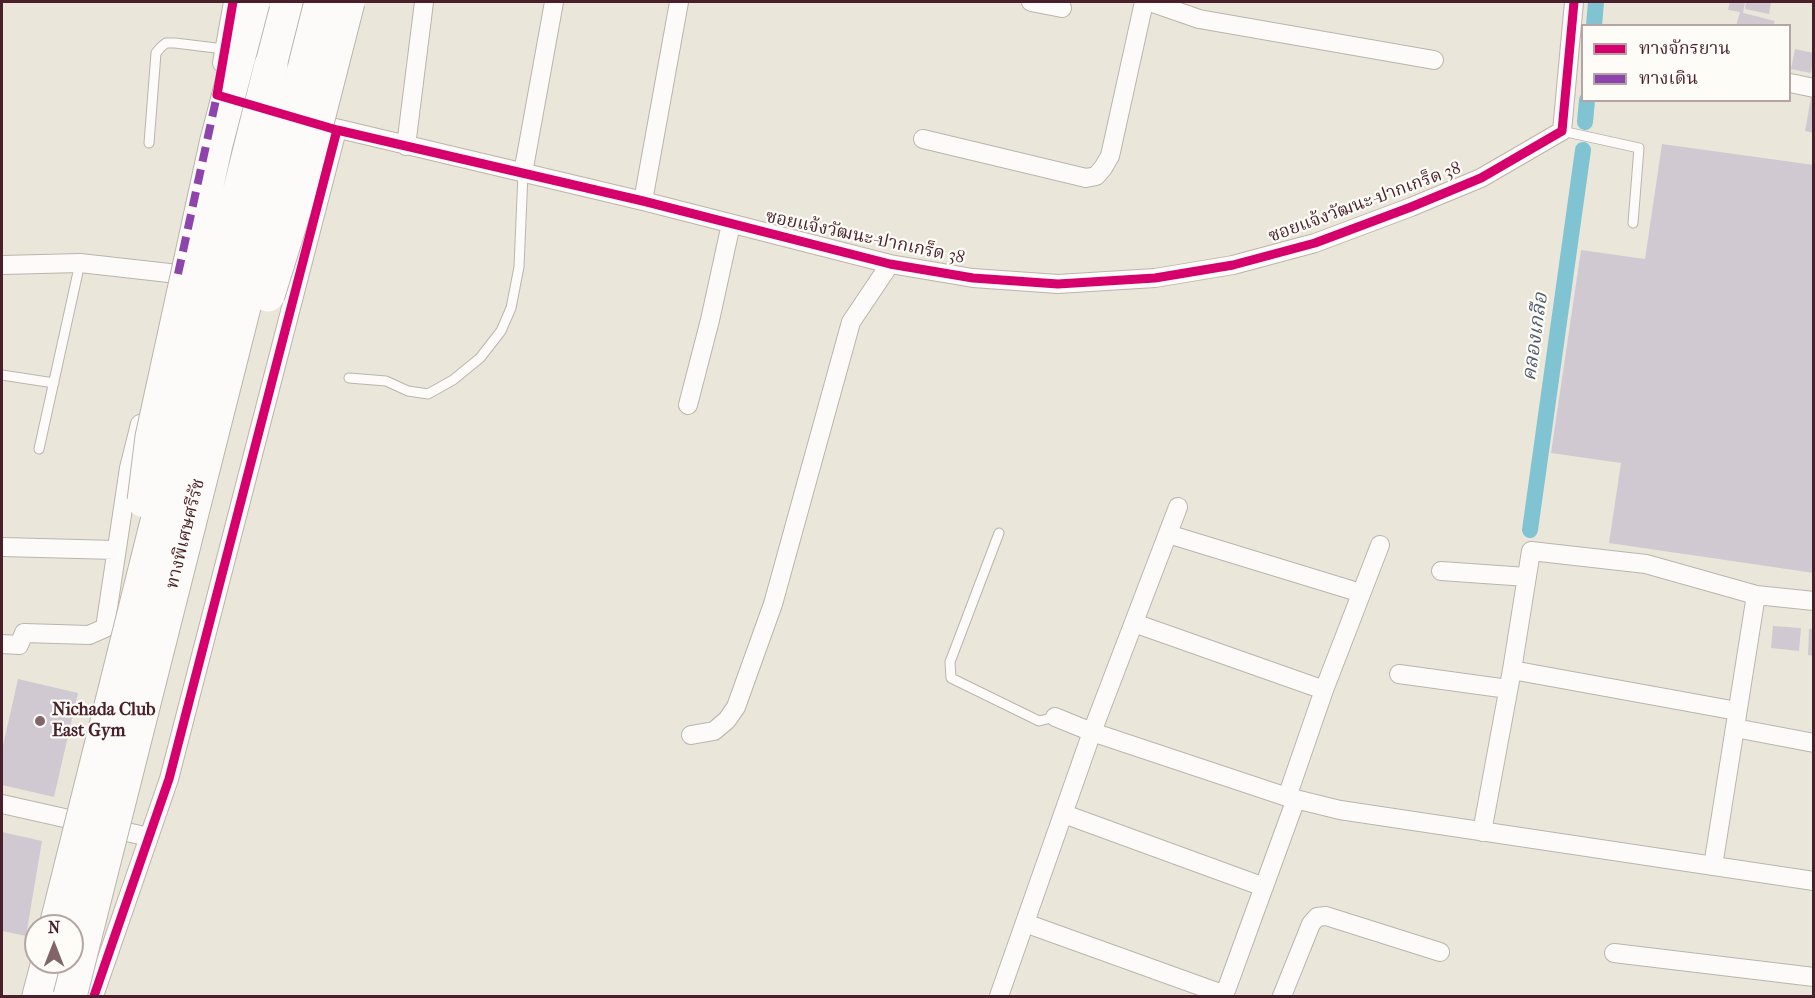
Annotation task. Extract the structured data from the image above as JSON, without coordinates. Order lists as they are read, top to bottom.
{
  "streets": {
    "highway": ["ทางพิเศษศรีรัช"],
    "street": ["ซอยแจ้งวัฒนะ-ปากเกร็ด 38"]
  },
  "water": ["คลองเกลือ"],
  "places": ["Nichada Club East Gym"],
  "legend": ["ทางจักรยาน", "ทางเดิน"],
  "north": "top"
}
